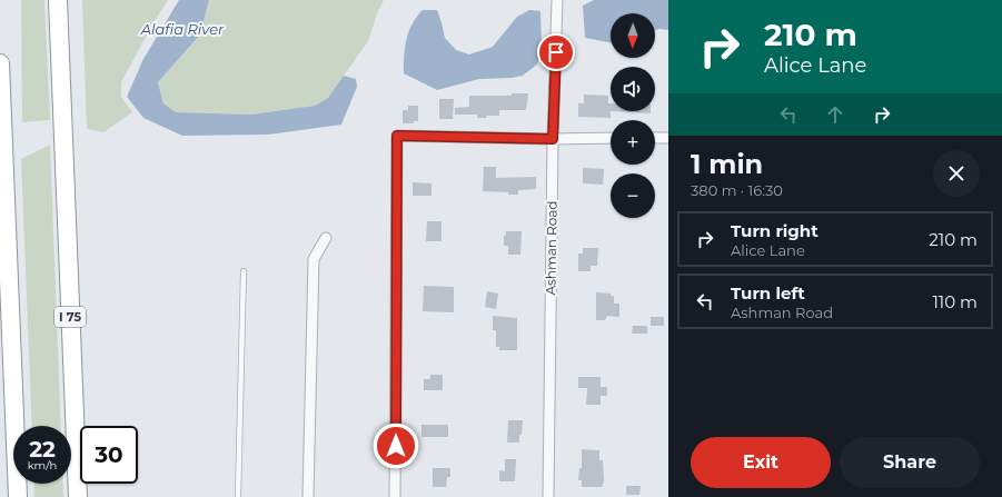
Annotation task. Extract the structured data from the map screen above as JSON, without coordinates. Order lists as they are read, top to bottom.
{
  "streets": {
    "highway": ["I 75"],
    "street": ["Ashman Road"]
  },
  "water": ["Alafia River"],
  "north": "bottom",
  "page": {
    "turn": ["210 m", "Alice Lane"],
    "map_buttons": ["+", "−"],
    "heading": ["1 min", "380 m · 16:30"],
    "list": [
      {
        "name": "Turn right",
        "note": "Alice Lane",
        "value": "210 m"
      },
      {
        "name": "Turn left",
        "note": "Ashman Road",
        "value": "110 m"
      }
    ],
    "speed": "22 km/h",
    "limit": "30",
    "buttons": ["Exit", "Share"]
  }
}
